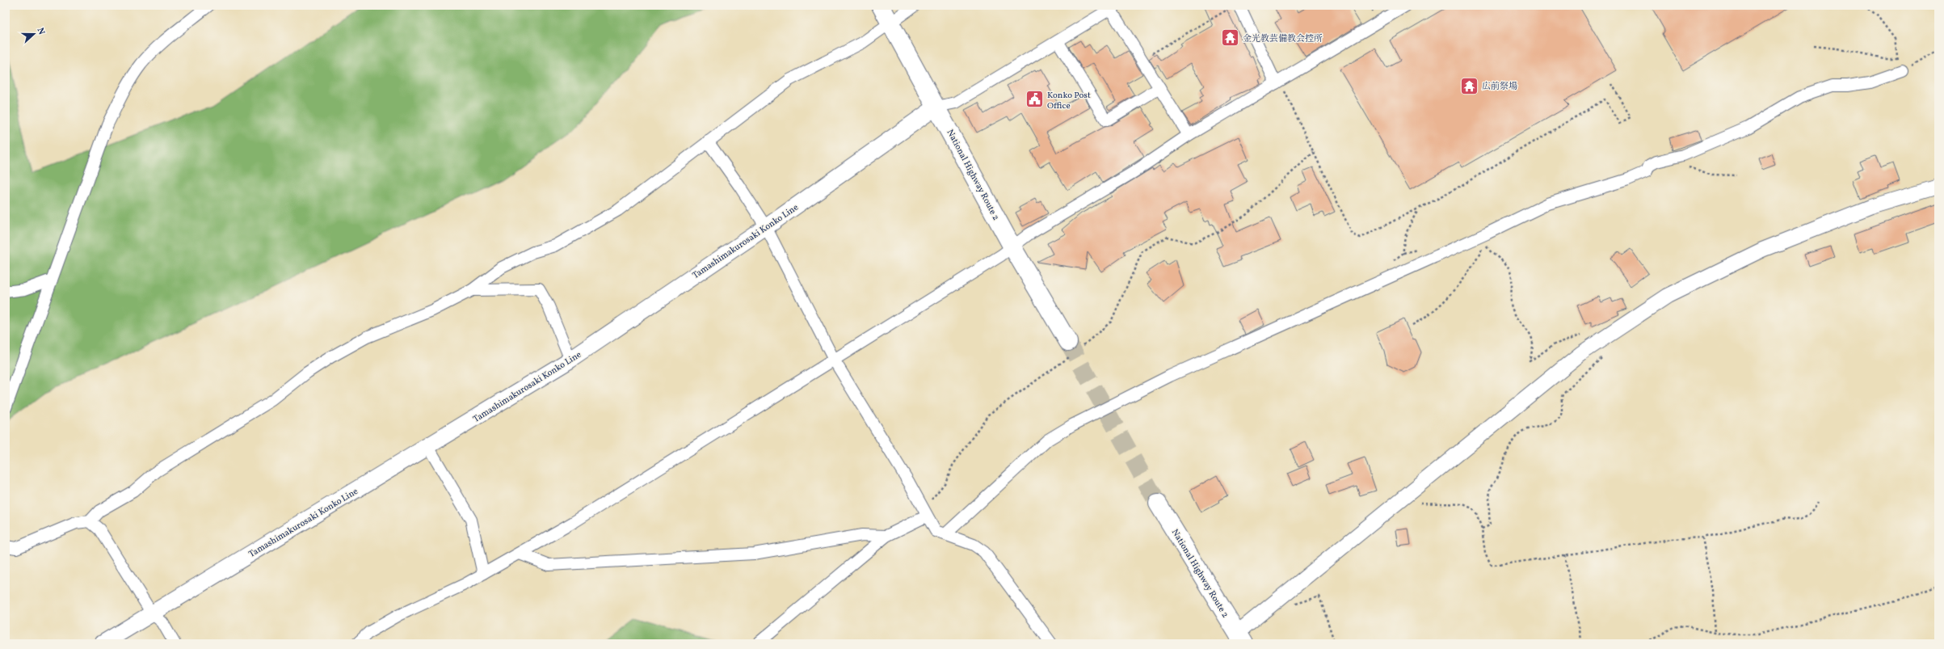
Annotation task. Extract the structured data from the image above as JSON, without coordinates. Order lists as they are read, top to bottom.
{
  "streets": {
    "highway": ["National Highway Route 2"],
    "main road": ["Tamashimakurosaki Konko Line"]
  },
  "crossings": [
    ["National Highway Route 2", "Tamashimakurosaki Konko Line"]
  ],
  "places": {
    "temple": ["金光教芸備教会控所", "広前祭場"],
    "public building": ["Konko Post Office"]
  },
  "north": "right"
}
